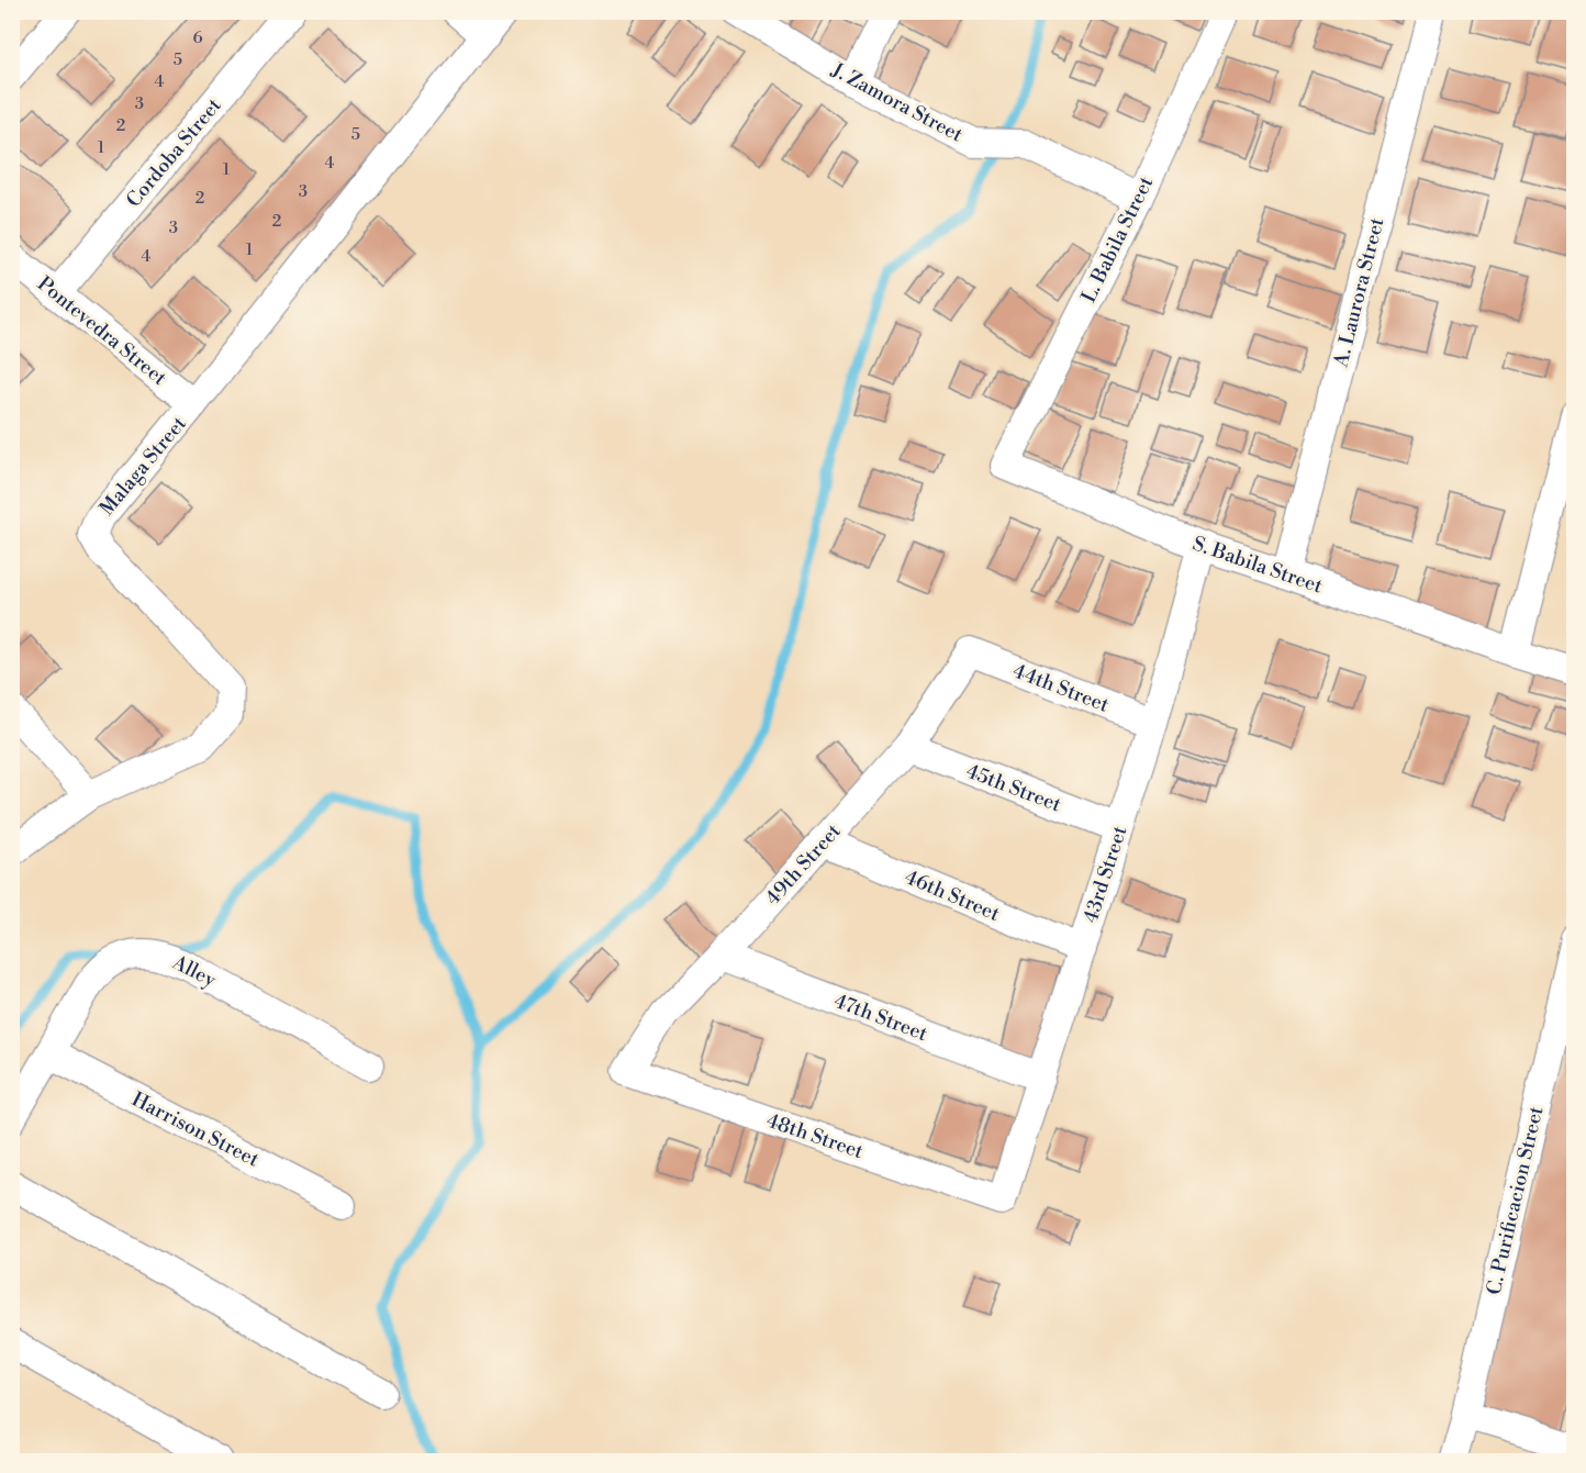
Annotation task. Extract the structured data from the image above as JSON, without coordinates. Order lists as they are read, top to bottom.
{
  "streets": {
    "street": [
      "J. Zamora Street",
      "Cordoba Street",
      "L. Babila Street",
      "A. Laurora Street",
      "Pontevedra Street",
      "Malaga Street",
      "S. Babila Street",
      "44th Street",
      "45th Street",
      "49th Street",
      "43rd Street",
      "46th Street",
      "Alley",
      "47th Street",
      "Harrison Street",
      "48th Street",
      "C. Purificacion Street"
    ]
  },
  "crossings": [
    ["J. Zamora Street", "L. Babila Street"],
    ["Cordoba Street", "Pontevedra Street"],
    ["L. Babila Street", "S. Babila Street"],
    ["A. Laurora Street", "S. Babila Street"],
    ["Pontevedra Street", "Malaga Street"],
    ["S. Babila Street", "43rd Street"],
    ["44th Street", "49th Street"],
    ["44th Street", "43rd Street"],
    ["45th Street", "49th Street"],
    ["45th Street", "43rd Street"],
    ["49th Street", "46th Street"],
    ["49th Street", "47th Street"],
    ["49th Street", "48th Street"],
    ["43rd Street", "46th Street"],
    ["43rd Street", "47th Street"],
    ["43rd Street", "48th Street"],
    ["Alley", "Harrison Street"]
  ],
  "house_numbers": [
    "6",
    "5",
    "4",
    "3",
    "2",
    "5",
    "1",
    "4",
    "1",
    "3",
    "2",
    "2",
    "3",
    "1",
    "4"
  ]
}
